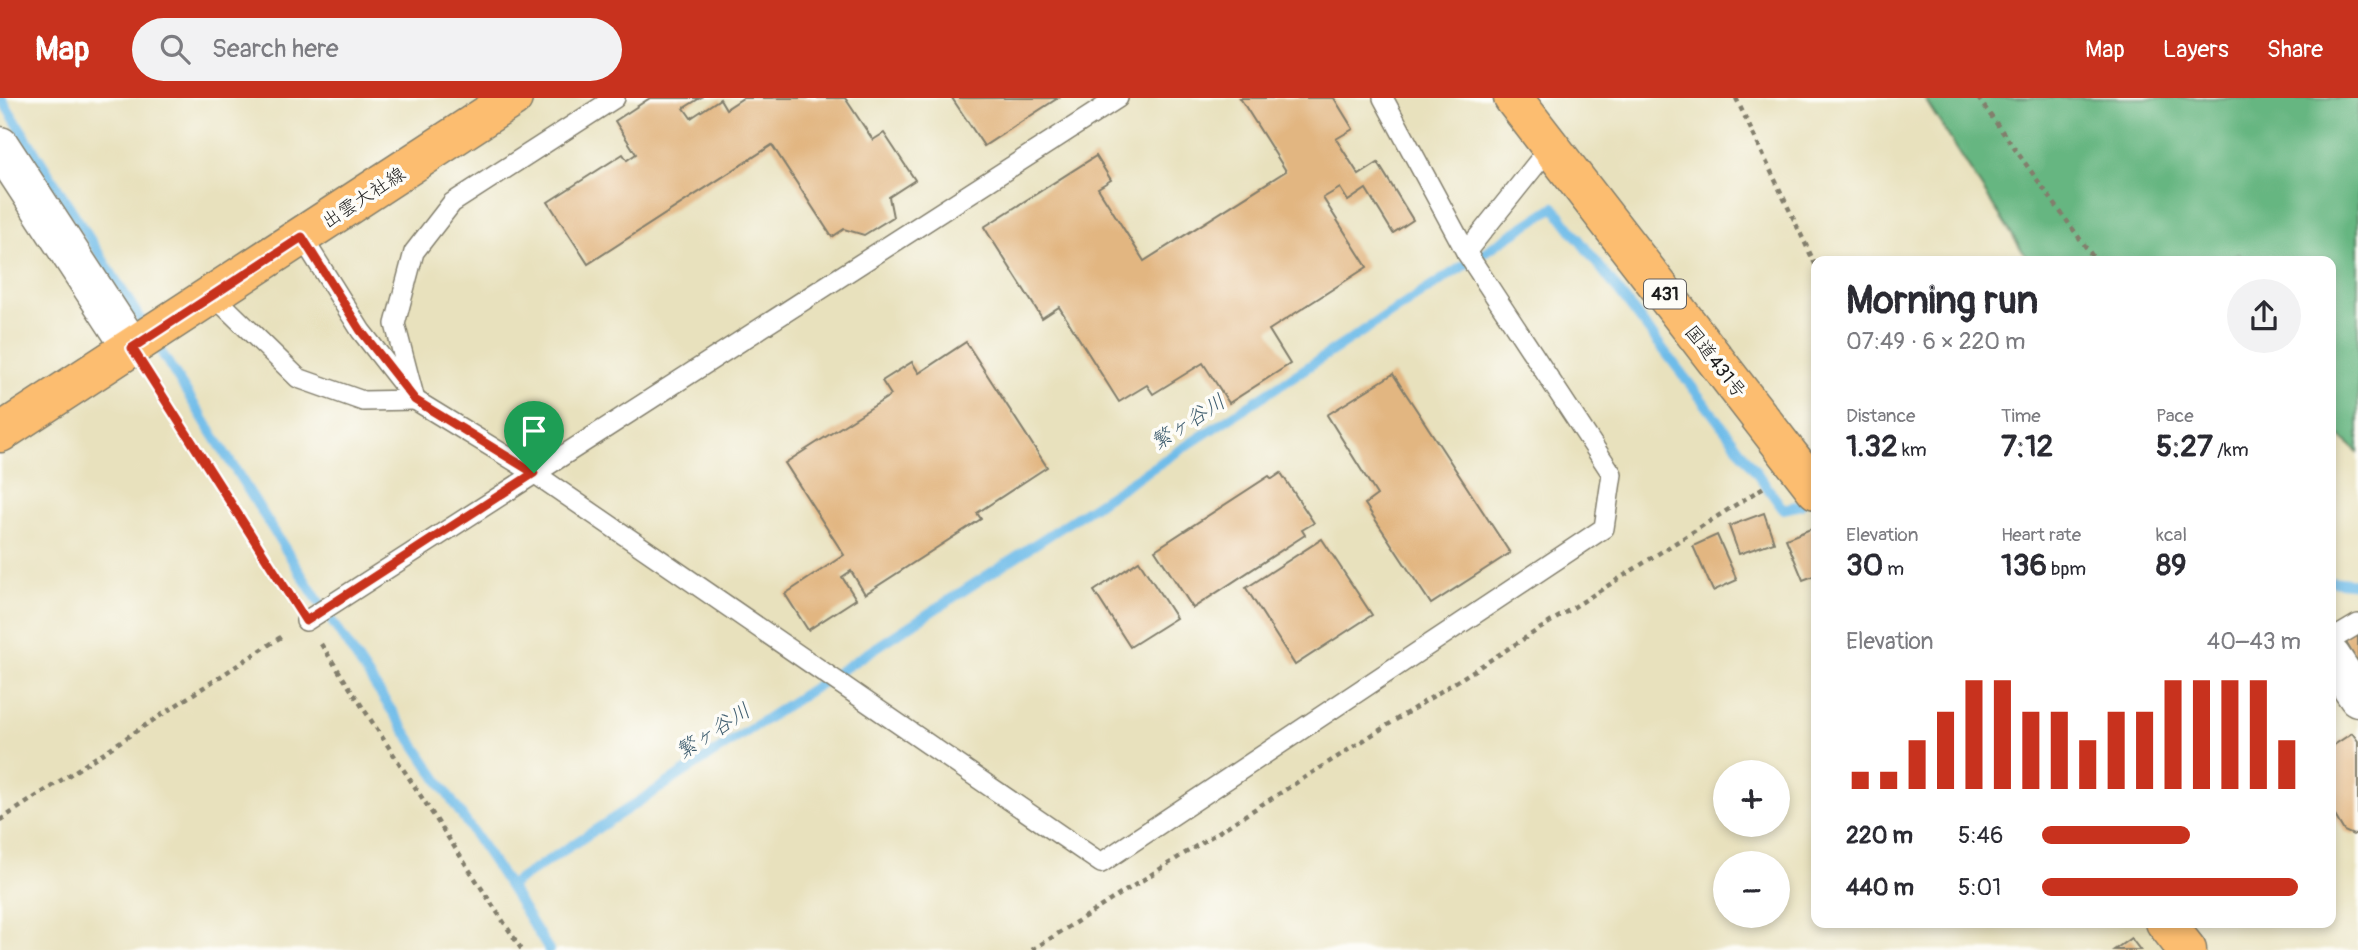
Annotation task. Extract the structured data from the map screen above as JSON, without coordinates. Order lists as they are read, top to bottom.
{
  "streets": {
    "main road": ["出雲大社線", "431", "国道431号"]
  },
  "water": ["繁ヶ谷川"],
  "page": {
    "header": "Map",
    "search": "Search here",
    "nav": ["Map", "Layers", "Share"],
    "heading": ["Morning run", "07:49 · 6 × 220 m"],
    "stats": [
      ["Distance", "1.32 km"],
      ["Time", "7:12"],
      ["Pace", "5:27 /km"],
      ["Elevation", "30 m"],
      ["Heart rate", "136 bpm"],
      ["kcal", "89"]
    ],
    "chart": ["Elevation", "40–43 m"],
    "map_buttons": ["+", "−"],
    "list": [
      {
        "name": "220 m",
        "note": "5:46"
      },
      {
        "name": "440 m",
        "note": "5:01"
      }
    ]
  }
}
